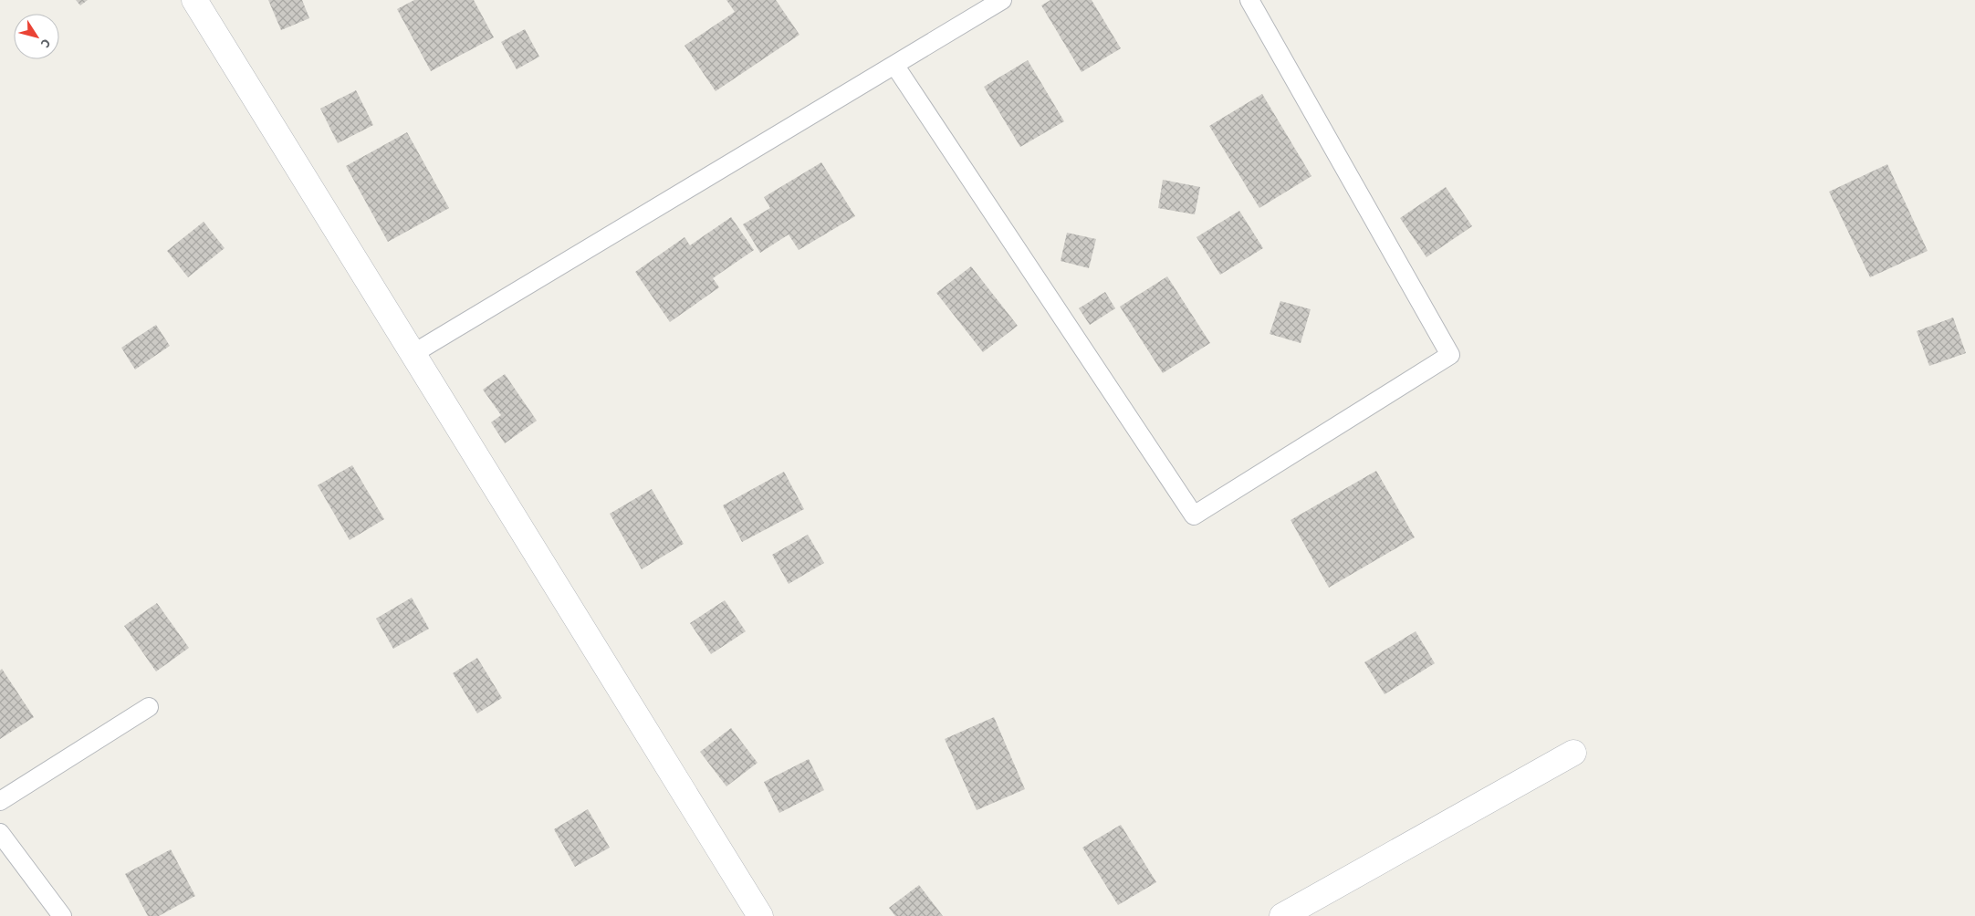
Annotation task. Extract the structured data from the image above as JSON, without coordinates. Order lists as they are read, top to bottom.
{
  "north": "bottom right"
}
